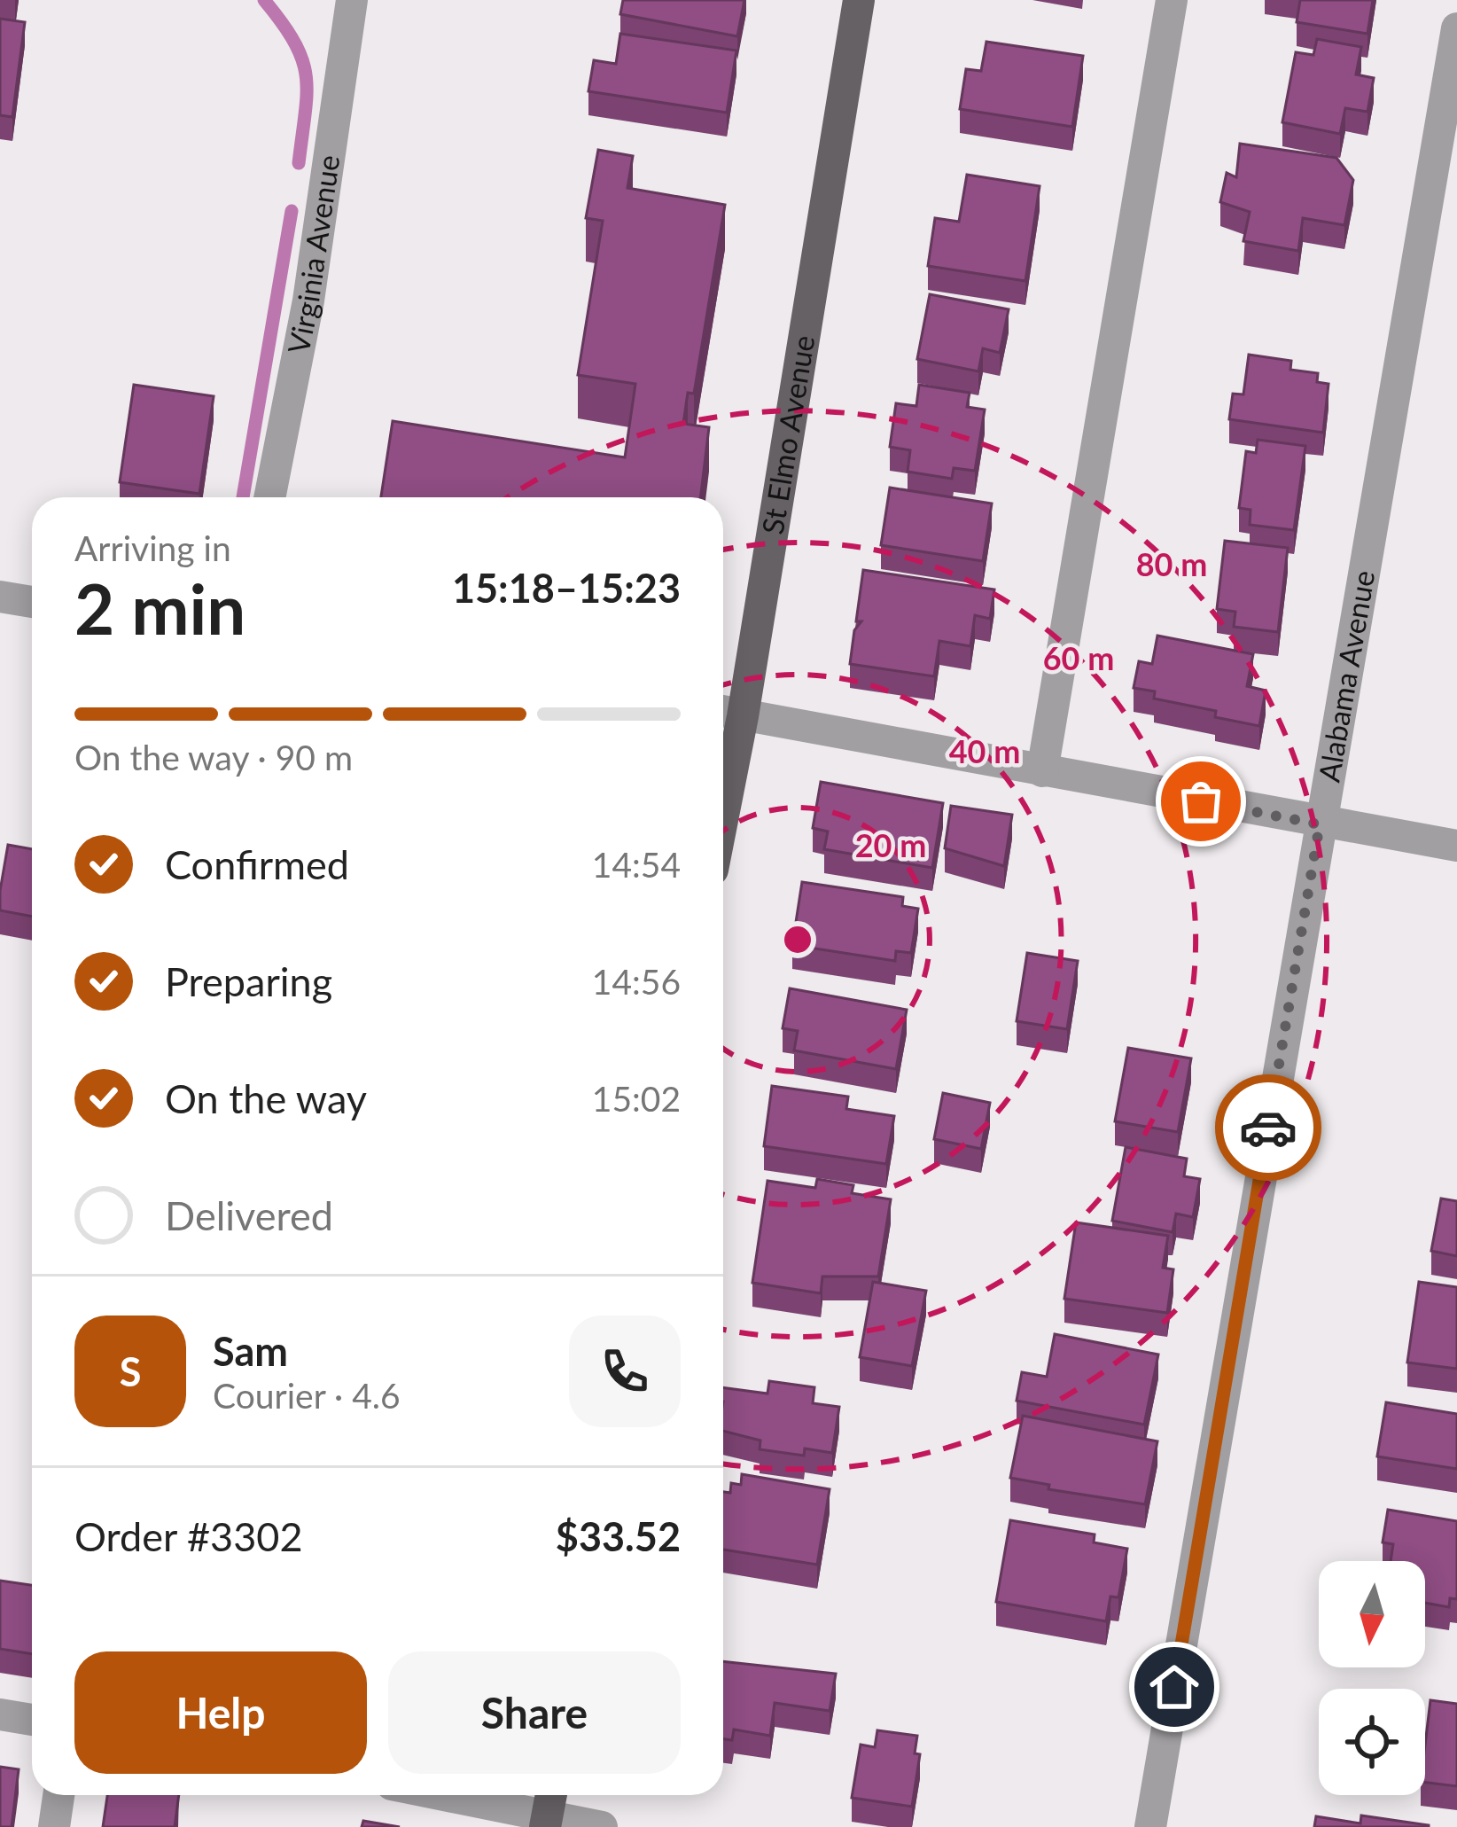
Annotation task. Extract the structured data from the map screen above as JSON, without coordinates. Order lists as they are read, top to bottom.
{
  "streets": {
    "main road": ["St Elmo Avenue"],
    "street": ["Virginia Avenue", "Alabama Avenue"]
  },
  "north": "bottom",
  "page": {
    "heading": ["2 min", "Arriving in", "15:18–15:23"],
    "panel": [
      "Sam",
      "Courier · 4.6",
      "Order #3302",
      "$33.52"
    ],
    "bar": "On the way · 90 m",
    "list": [
      ["Confirmed", "14:54"],
      ["Preparing", "14:56"],
      ["On the way", "15:02"],
      "Delivered"
    ],
    "round": "S",
    "buttons": ["Help", "Share"]
  },
  "rings": [
    "80 m",
    "60 m",
    "40 m",
    "20 m"
  ]
}
